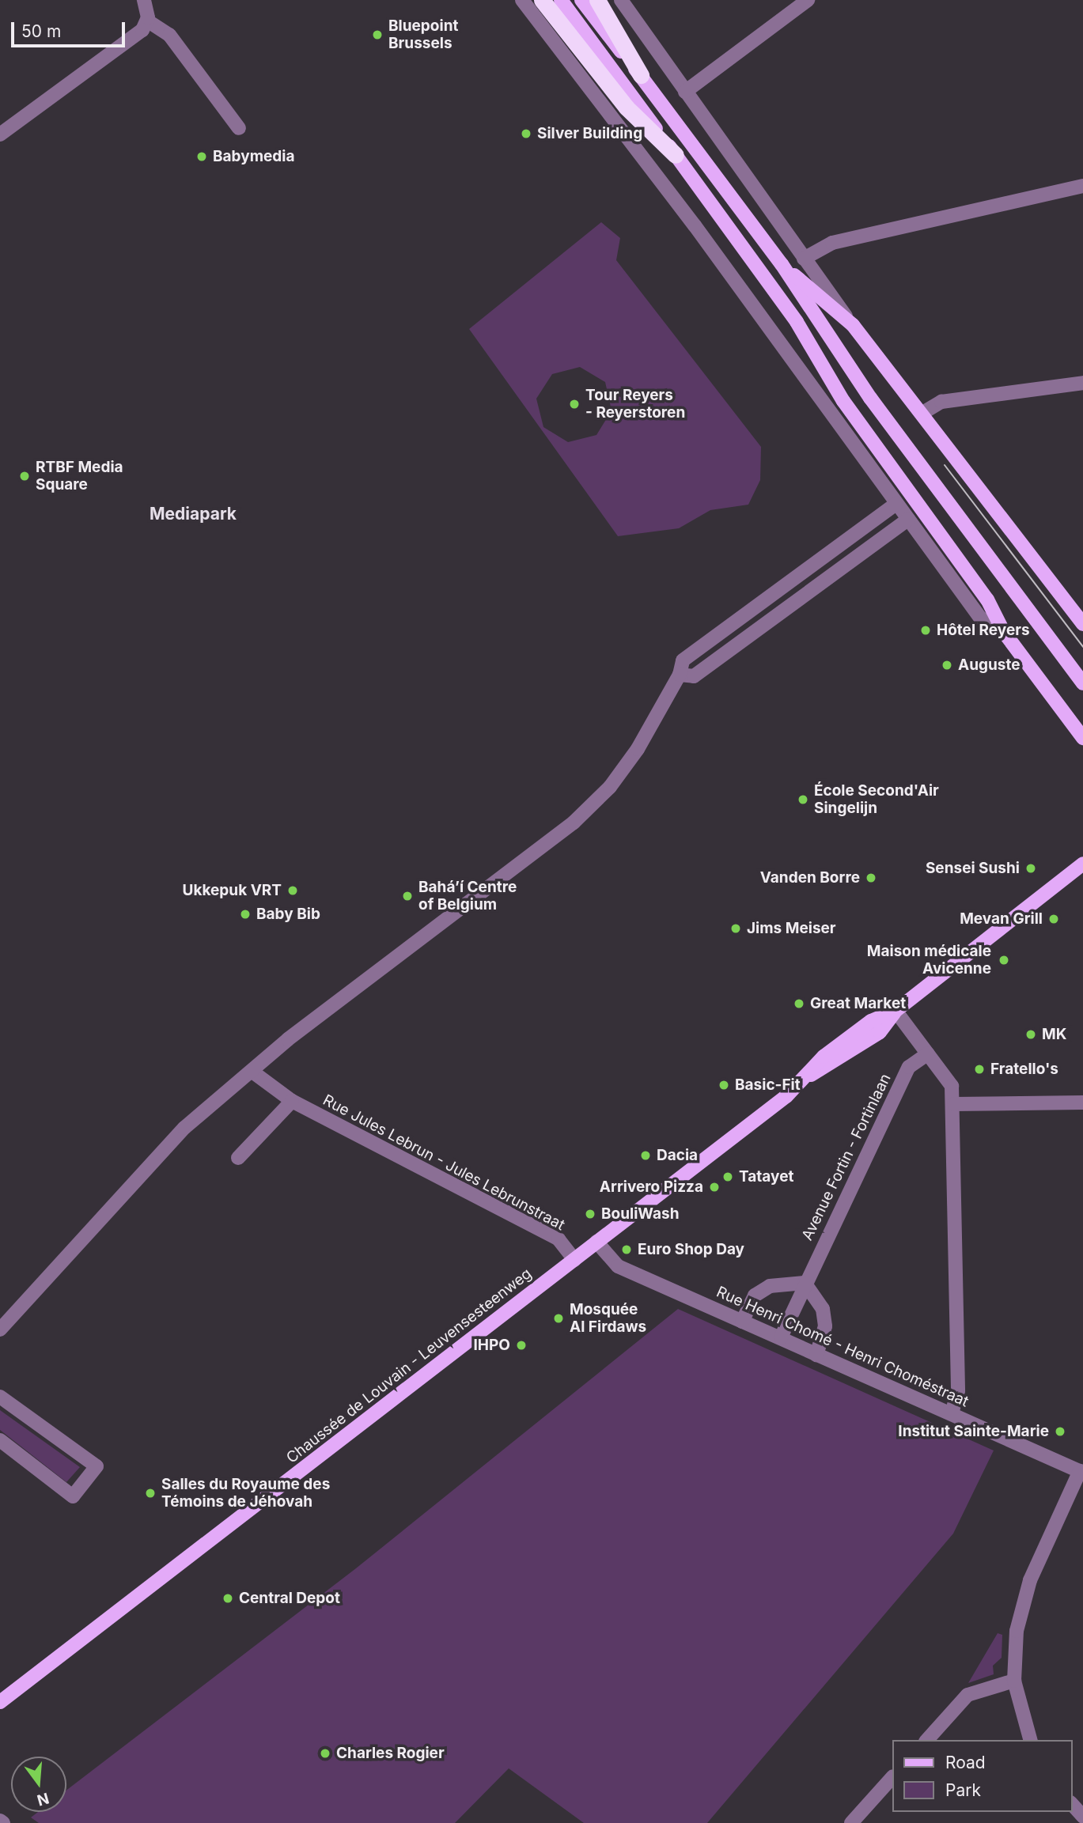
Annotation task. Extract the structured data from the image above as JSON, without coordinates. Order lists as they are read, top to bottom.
{
  "streets": {
    "main road": ["Chaussée de Louvain - Leuvensesteenweg"],
    "street": ["Avenue Fortin - Fortinlaan", "Rue Jules Lebrun - Jules Lebrunstraat", "Rue Henri Chomé - Henri Choméstraat"]
  },
  "crossings": [
    ["Avenue Fortin - Fortinlaan", "Rue Henri Chomé - Henri Choméstraat"],
    ["Rue Jules Lebrun - Jules Lebrunstraat", "Chaussée de Louvain - Leuvensesteenweg"],
    ["Rue Henri Chomé - Henri Choméstraat", "Chaussée de Louvain - Leuvensesteenweg"]
  ],
  "districts": ["Mediapark"],
  "places": [
    "Bluepoint Brussels",
    "Silver Building",
    "Babymedia",
    "Tour Reyers - Reyerstoren",
    "RTBF Media Square",
    "Hôtel Reyers",
    "Auguste",
    "École Second'Air Singelijn",
    "Sensei Sushi",
    "Vanden Borre",
    "Ukkepuk VRT",
    "Bahá’í Centre of Belgium",
    "Baby Bib",
    "Mevan Grill",
    "Jims Meiser",
    "Maison médicale Avicenne",
    "Great Market",
    "MK",
    "Fratello's",
    "Basic-Fit",
    "Dacia",
    "Tatayet",
    "Arrivero Pizza",
    "BouliWash",
    "Euro Shop Day",
    "Mosquée Al Firdaws",
    "IHPO",
    "Institut Sainte-Marie",
    "Salles du Royaume des Témoins de Jéhovah",
    "Central Depot",
    "Charles Rogier"
  ],
  "legend": ["Road", "Park"],
  "scale_bar": "50 m",
  "north": "bottom"
}
